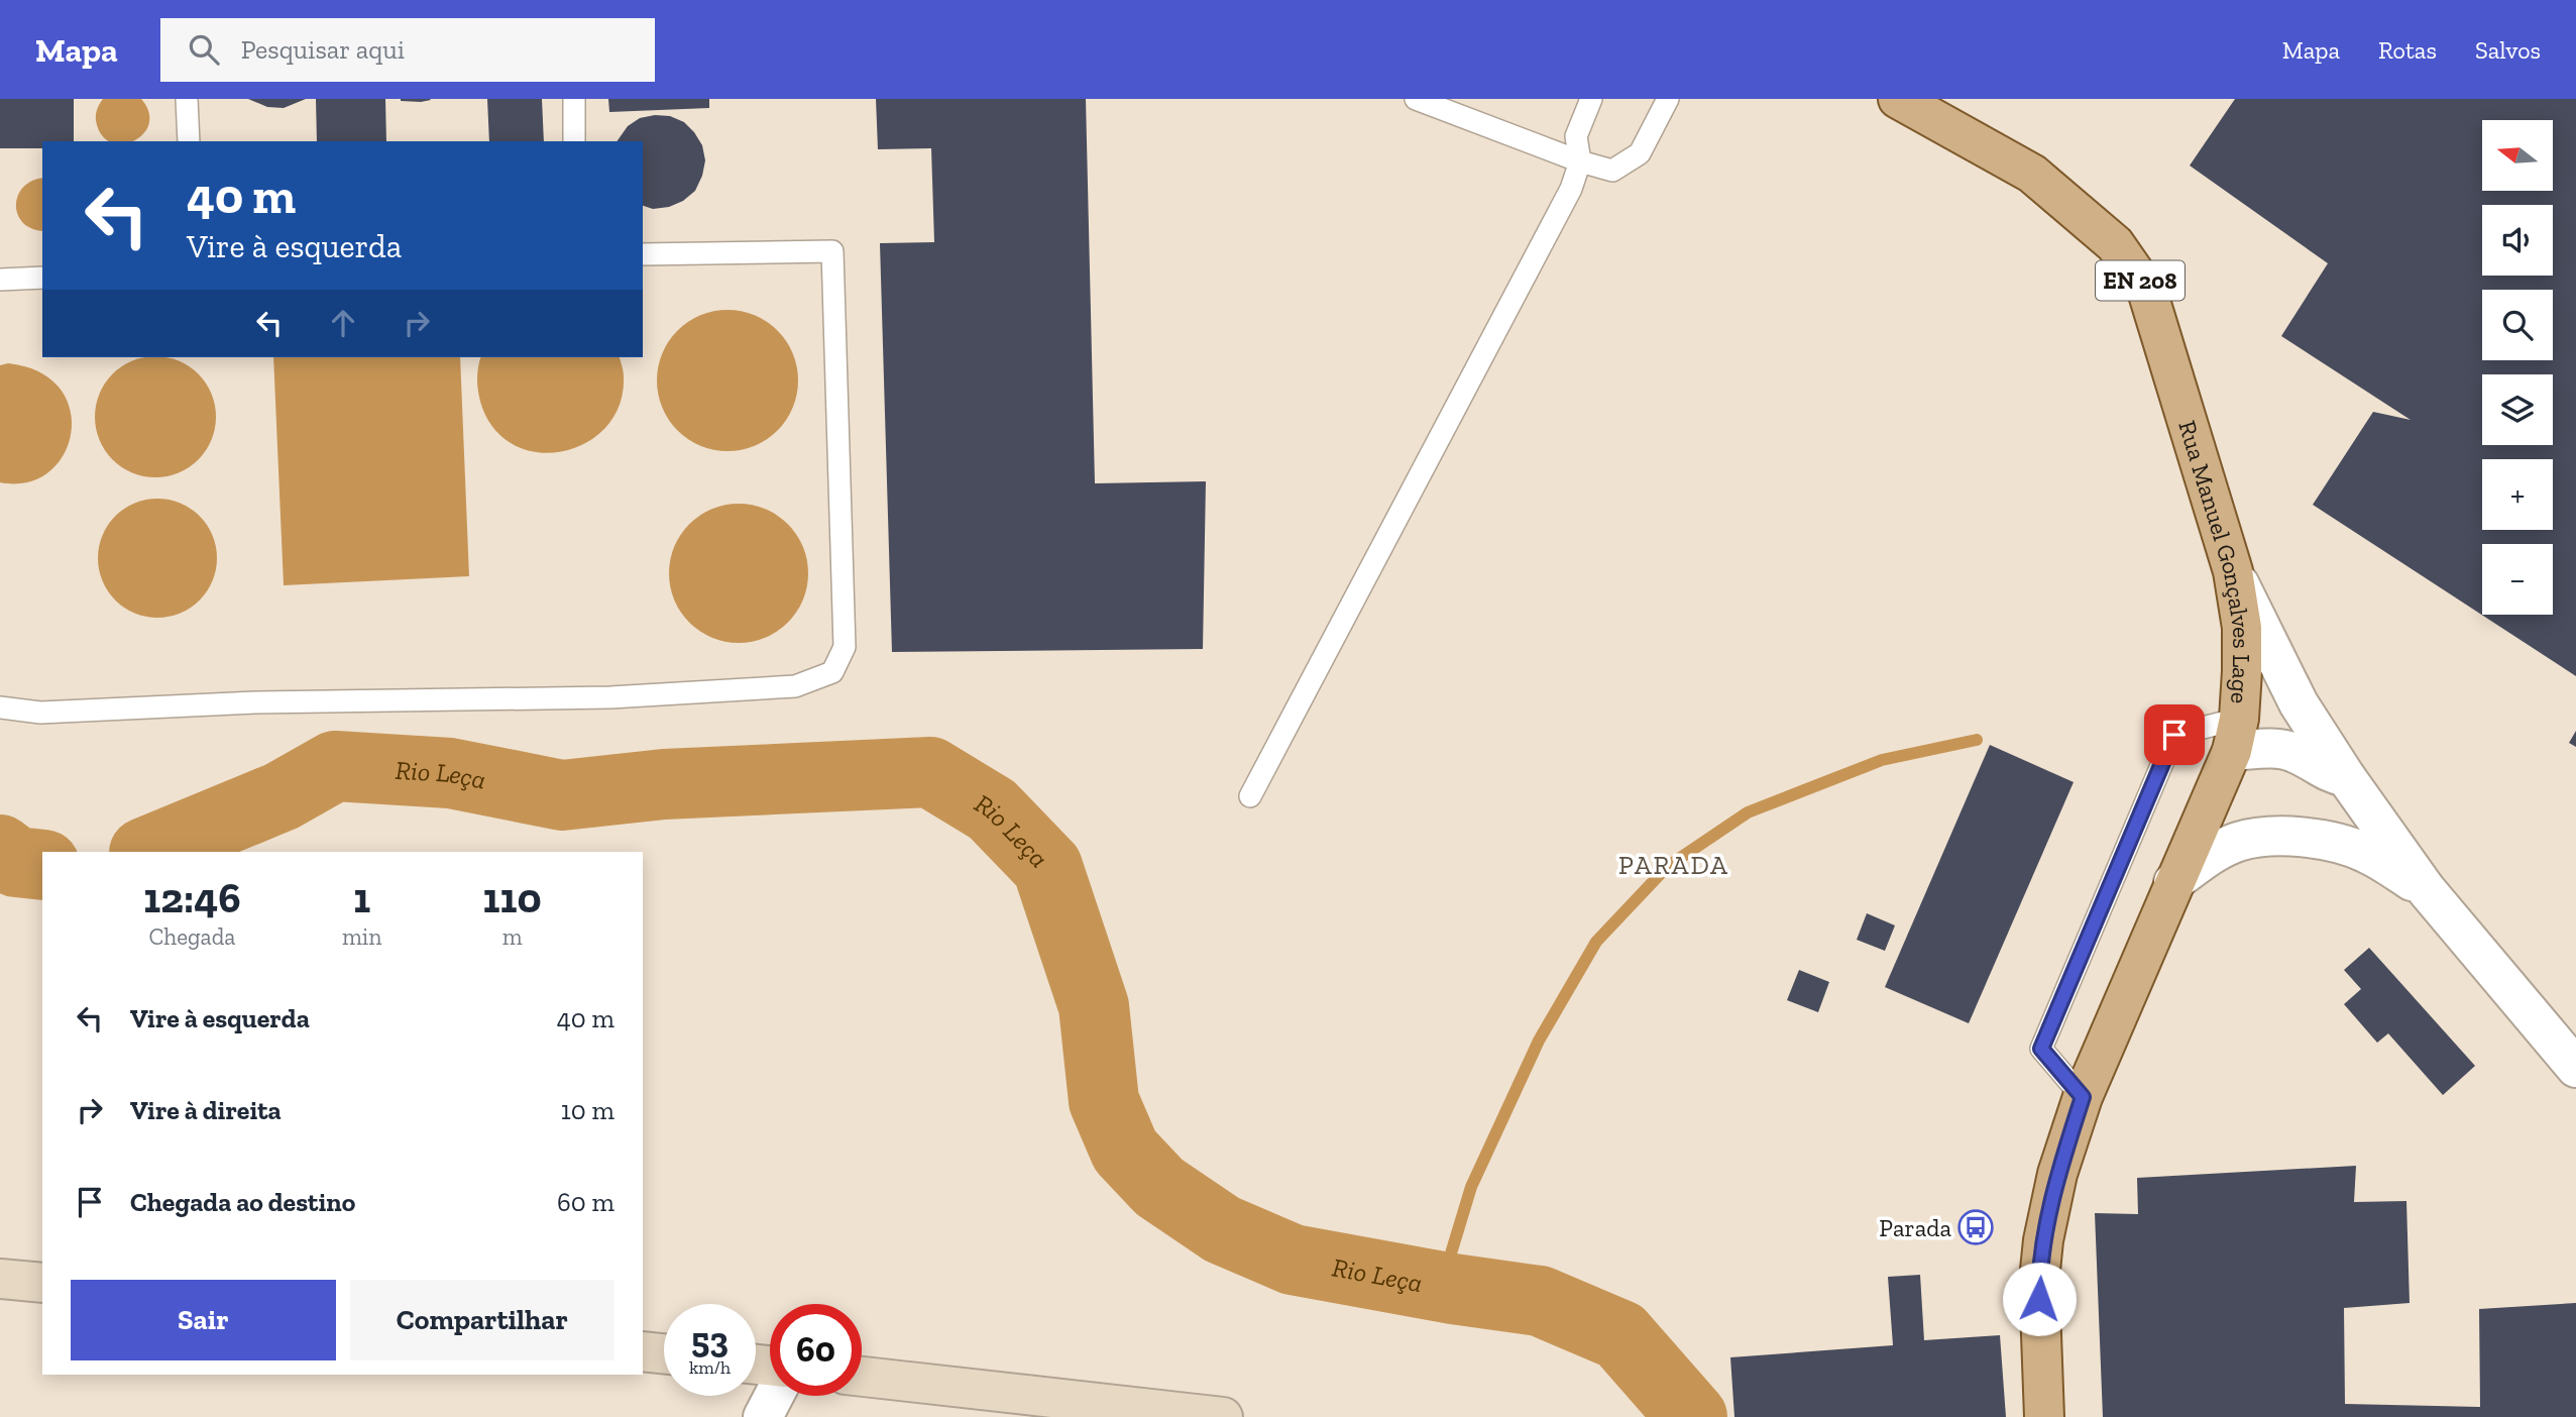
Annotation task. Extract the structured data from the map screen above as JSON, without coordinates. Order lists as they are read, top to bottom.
{
  "streets": {
    "main road": ["EN 208", "Rua Manuel Gonçalves Lage"]
  },
  "districts": ["PARADA"],
  "water": ["Rio Leça"],
  "places": {
    "bus stop": ["Parada"]
  },
  "north": "left",
  "page": {
    "header": "Mapa",
    "search": "Pesquisar aqui",
    "nav": ["Mapa", "Rotas", "Salvos"],
    "map_buttons": ["+", "−"],
    "turn": ["40 m", "Vire à esquerda"],
    "eta": [
      "12:46",
      "Chegada",
      "1",
      "min",
      "110",
      "m"
    ],
    "list": [
      {
        "name": "Vire à esquerda",
        "value": "40 m"
      },
      {
        "name": "Vire à direita",
        "value": "10 m"
      },
      {
        "name": "Chegada ao destino",
        "value": "60 m"
      }
    ],
    "buttons": ["Sair", "Compartilhar"],
    "speed": "53 km/h",
    "limit": "60"
  }
}
